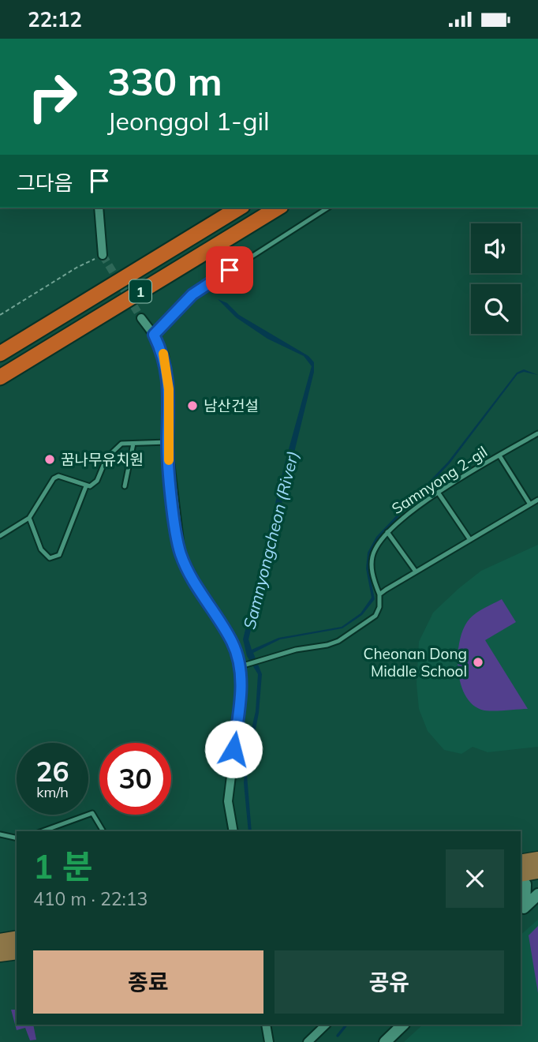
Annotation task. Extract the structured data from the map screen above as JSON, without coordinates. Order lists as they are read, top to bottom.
{
  "streets": {
    "highway": ["1"],
    "lane": ["Samnyong 2-gil"]
  },
  "water": ["Samnyongcheon (River)"],
  "places": ["남산건설", "꿈나무유치원", "Cheonan Dong Middle School"],
  "page": {
    "status": "22:12",
    "turn": ["330 m", "Jeonggol 1-gil"],
    "then": "그다음",
    "speed": "26 km/h",
    "limit": "30",
    "heading": ["1 분", "410 m · 22:13"],
    "buttons": ["종료", "공유"]
  }
}
